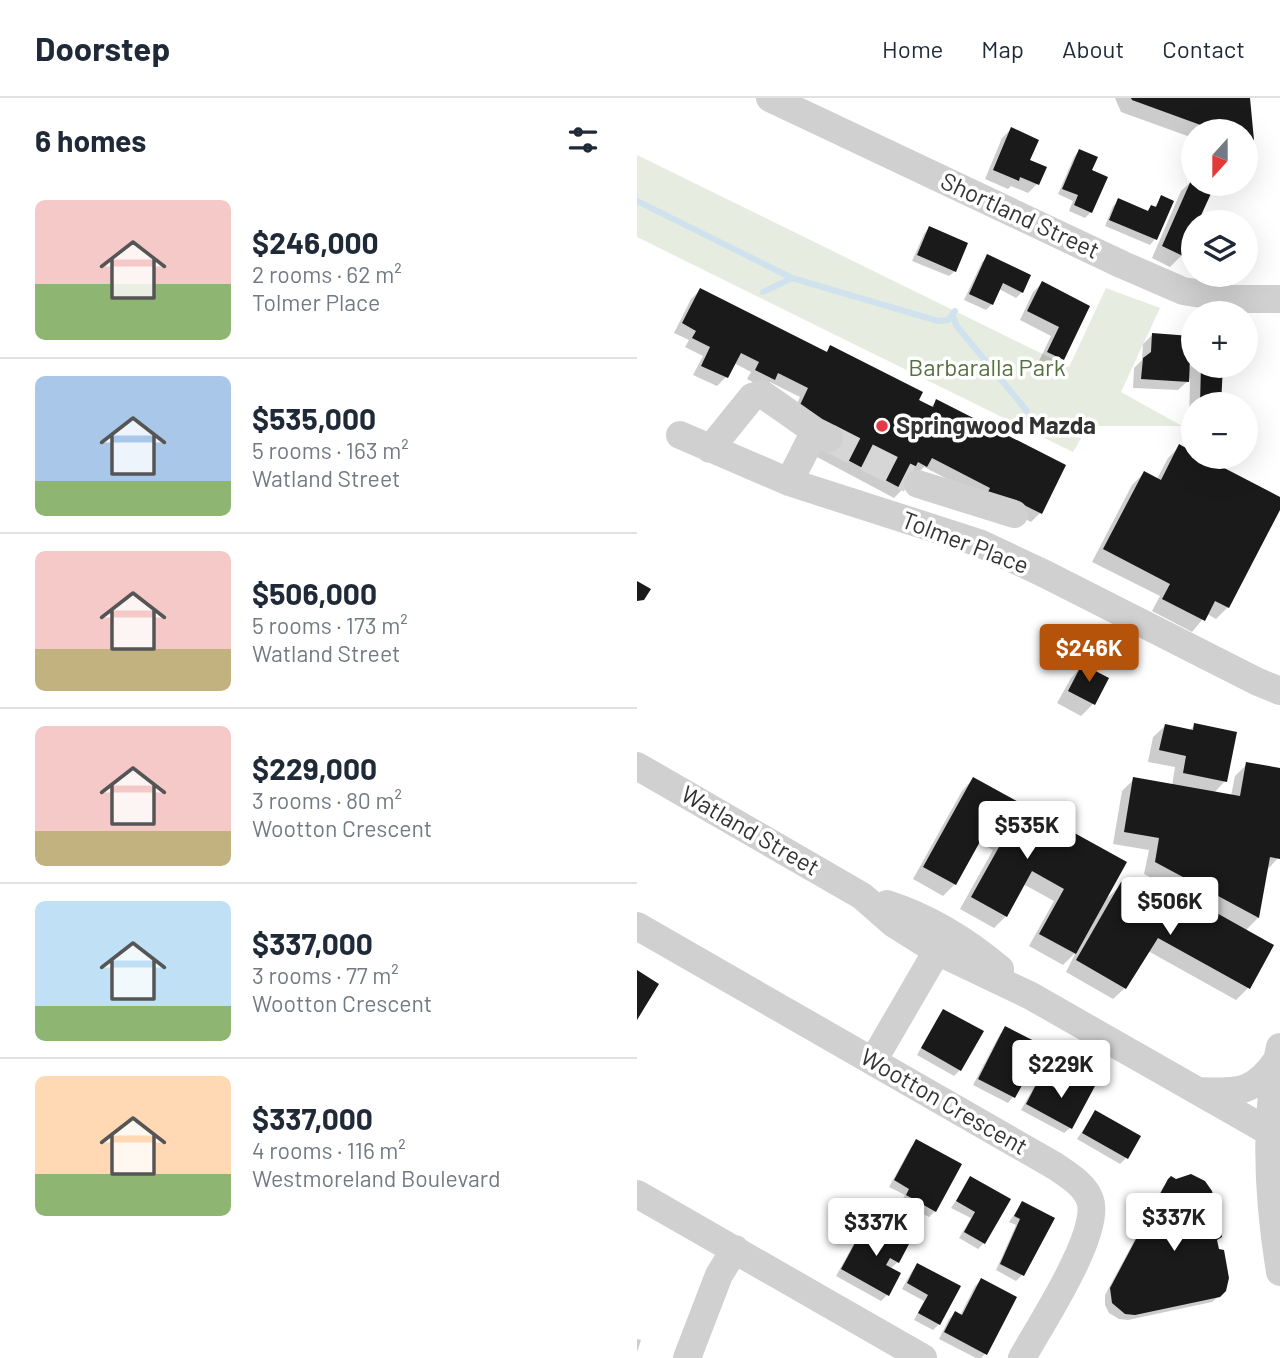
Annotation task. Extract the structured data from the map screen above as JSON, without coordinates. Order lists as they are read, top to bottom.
{
  "streets": {
    "street": [
      "Shortland Street",
      "Tolmer Place",
      "Watland Street",
      "Wootton Crescent"
    ]
  },
  "parks": ["Barbaralla Park"],
  "places": ["Springwood Mazda"],
  "north": "bottom",
  "page": {
    "header": "Doorstep",
    "nav": [
      "Home",
      "Map",
      "About",
      "Contact"
    ],
    "heading": "6 homes",
    "map_buttons": ["+", "−"],
    "list": [
      {
        "name": "$246,000",
        "note": "2 rooms · 62 m² · Tolmer Place"
      },
      {
        "name": "$535,000",
        "note": "5 rooms · 163 m² · Watland Street"
      },
      {
        "name": "$506,000",
        "note": "5 rooms · 173 m² · Watland Street"
      },
      {
        "name": "$229,000",
        "note": "3 rooms · 80 m² · Wootton Crescent"
      },
      {
        "name": "$337,000",
        "note": "3 rooms · 77 m² · Wootton Crescent"
      },
      {
        "name": "$337,000",
        "note": "4 rooms · 116 m² · Westmoreland Boulevard"
      }
    ],
    "price": [
      "$246K",
      "$535K",
      "$506K",
      "$229K",
      "$337K",
      "$337K"
    ]
  }
}
